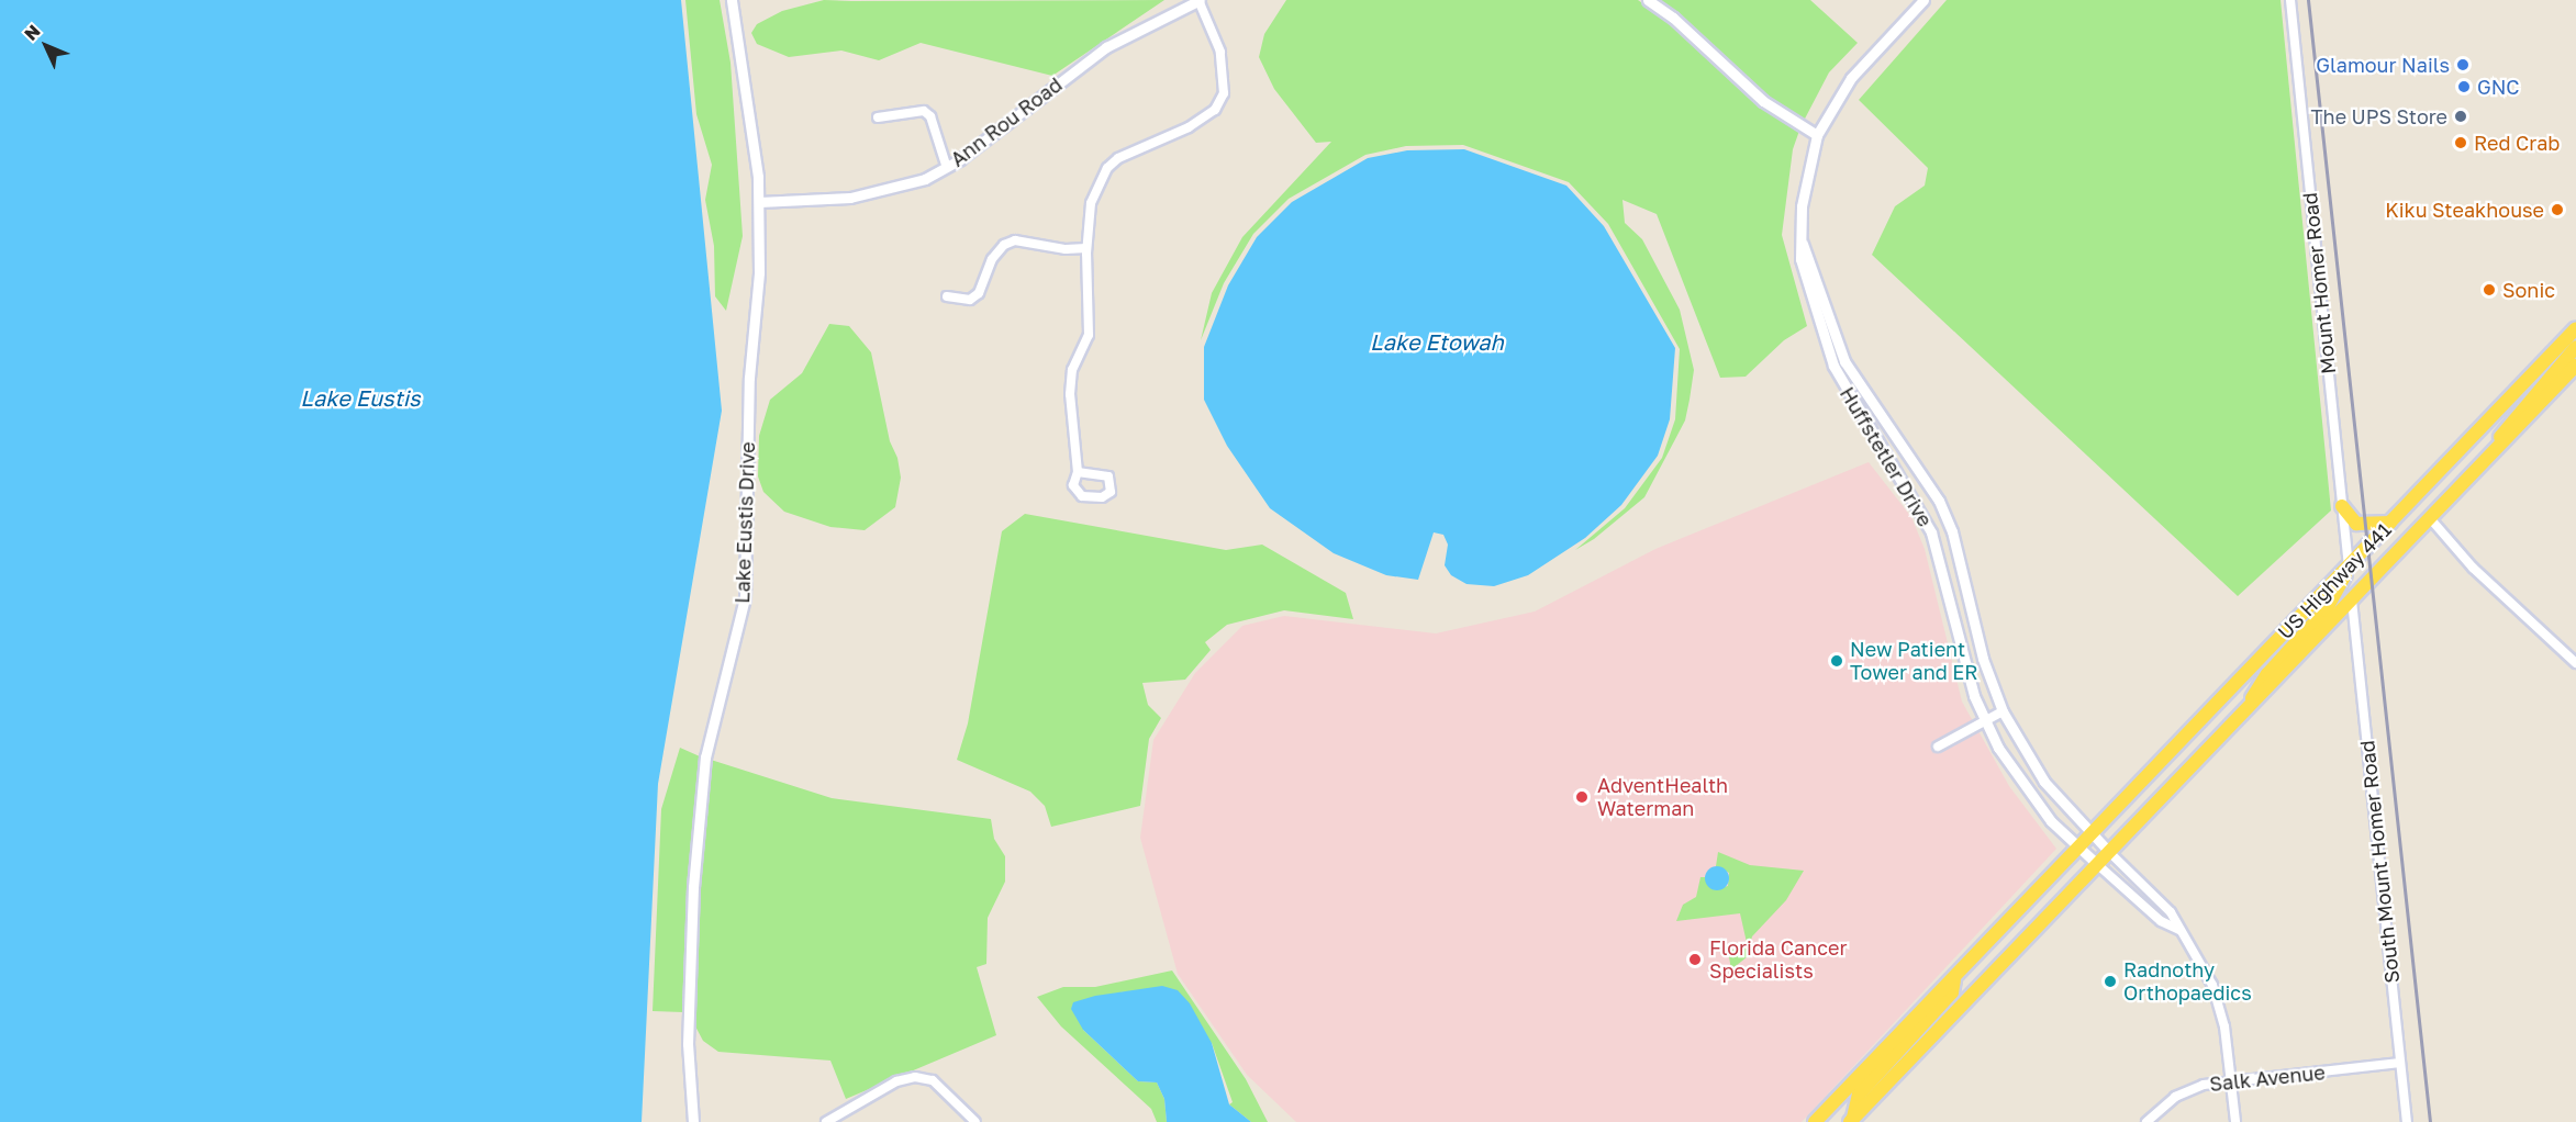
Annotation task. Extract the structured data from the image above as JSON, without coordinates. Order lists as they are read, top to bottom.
{
  "streets": {
    "main road": ["US Highway 441"],
    "street": [
      "Ann Rou Road",
      "Mount Homer Road",
      "Huffstetler Drive",
      "Lake Eustis Drive",
      "South Mount Homer Road",
      "Salk Avenue"
    ]
  },
  "crossings": [
    ["Ann Rou Road", "Lake Eustis Drive"],
    ["Mount Homer Road", "US Highway 441"],
    ["Huffstetler Drive", "US Highway 441"],
    ["South Mount Homer Road", "Salk Avenue"]
  ],
  "water": ["Lake Etowah", "Lake Eustis"],
  "places": [
    "Glamour Nails",
    "GNC",
    "The UPS Store",
    "Red Crab",
    "Kiku Steakhouse",
    "Sonic",
    "New Patient Tower and ER",
    "AdventHealth Waterman",
    "Florida Cancer Specialists",
    "Radnothy Orthopaedics"
  ],
  "north": "top left"
}
